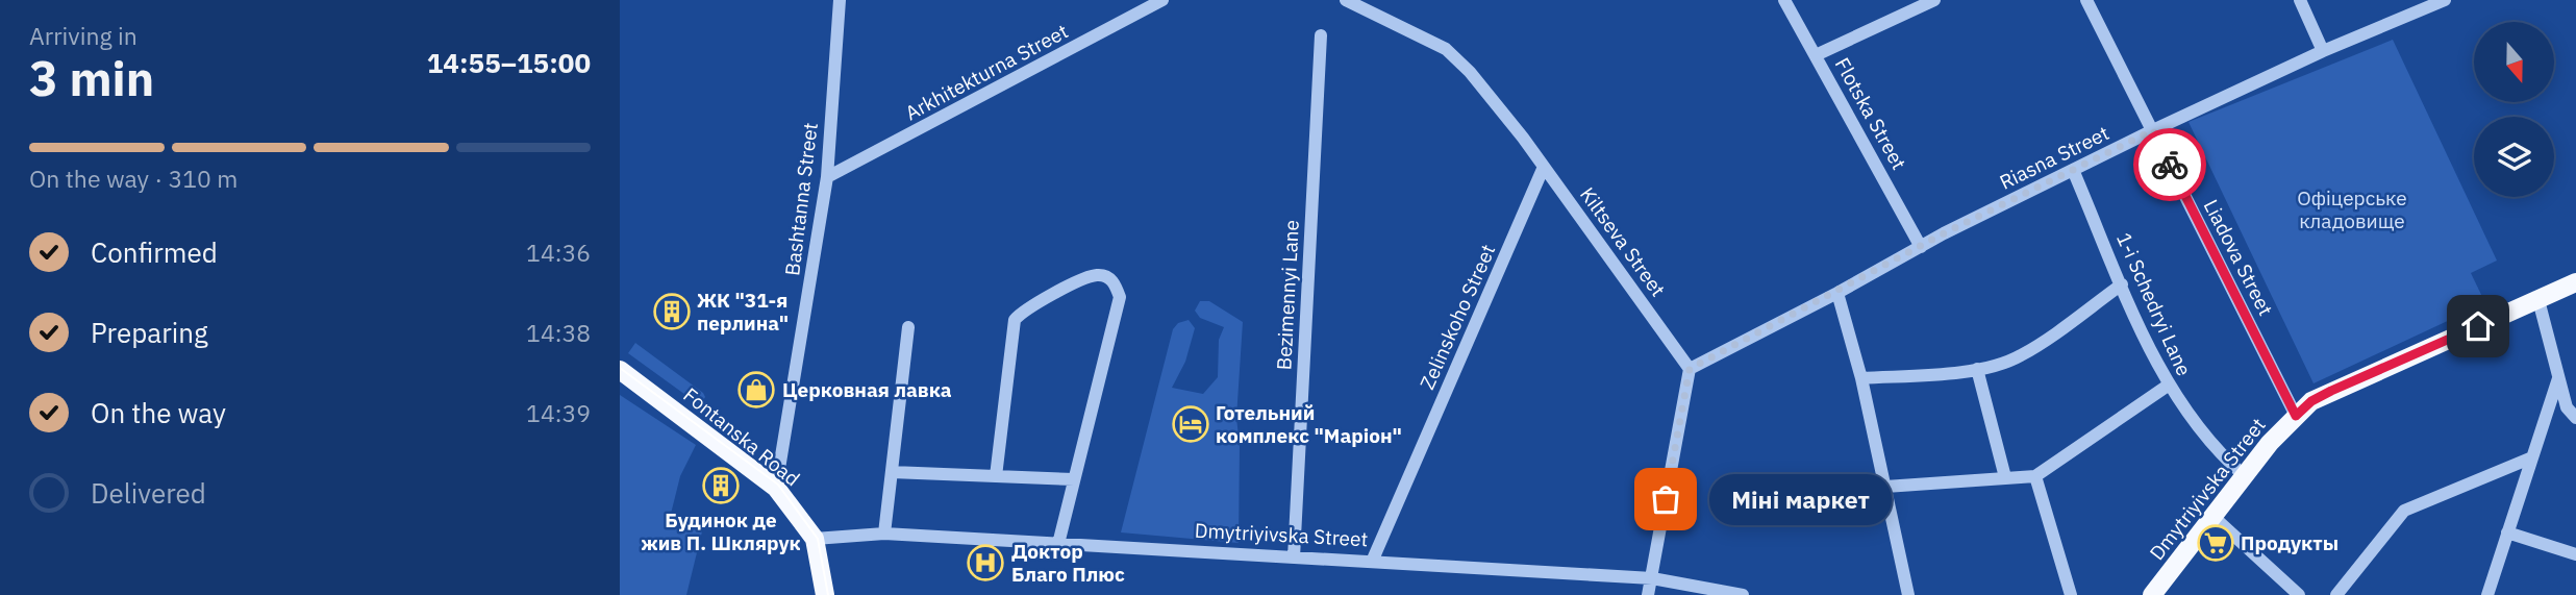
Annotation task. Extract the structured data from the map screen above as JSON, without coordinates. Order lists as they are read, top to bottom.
{
  "streets": {
    "main road": ["Fontanska Road", "Dmytriyivska Street"],
    "street": [
      "Arkhitekturna Street",
      "Flotska Street",
      "Riasna Street",
      "Bashtanna Street",
      "Kiltseva Street",
      "Liadova Street",
      "Bezimennyi Lane",
      "1-i Schedryi Lane",
      "Zelinskoho Street"
    ]
  },
  "crossings": [
    ["Arkhitekturna Street", "Bashtanna Street"],
    ["Flotska Street", "Riasna Street"],
    ["Riasna Street", "Kiltseva Street"],
    ["Riasna Street", "Liadova Street"],
    ["Riasna Street", "1-i Schedryi Lane"],
    ["Bashtanna Street", "Fontanska Road"],
    ["Kiltseva Street", "Zelinskoho Street"],
    ["Liadova Street", "Dmytriyivska Street"],
    ["Bezimennyi Lane", "Dmytriyivska Street"],
    ["1-i Schedryi Lane", "Dmytriyivska Street"],
    ["Zelinskoho Street", "Dmytriyivska Street"],
    ["Fontanska Road", "Dmytriyivska Street"]
  ],
  "parks": ["Офіцерське кладовище"],
  "places": {
    "building": ["ЖК \"31-я перлина\"", "Будинок де жив П. Шклярук"],
    "shop": ["Церковная лавка"],
    "hotel": ["Готельний комплекс \"Маріон\""],
    "other": ["Міні маркет"],
    "supermarket": ["Продукты"],
    "hospital": ["Доктор Благо Плюс"]
  },
  "north": "bottom",
  "page": {
    "heading": ["3 min", "Arriving in", "14:55–15:00"],
    "bar": "On the way · 310 m",
    "list": [
      ["Confirmed", "14:36"],
      ["Preparing", "14:38"],
      ["On the way", "14:39"],
      "Delivered"
    ],
    "bubble": "Міні маркет"
  }
}
